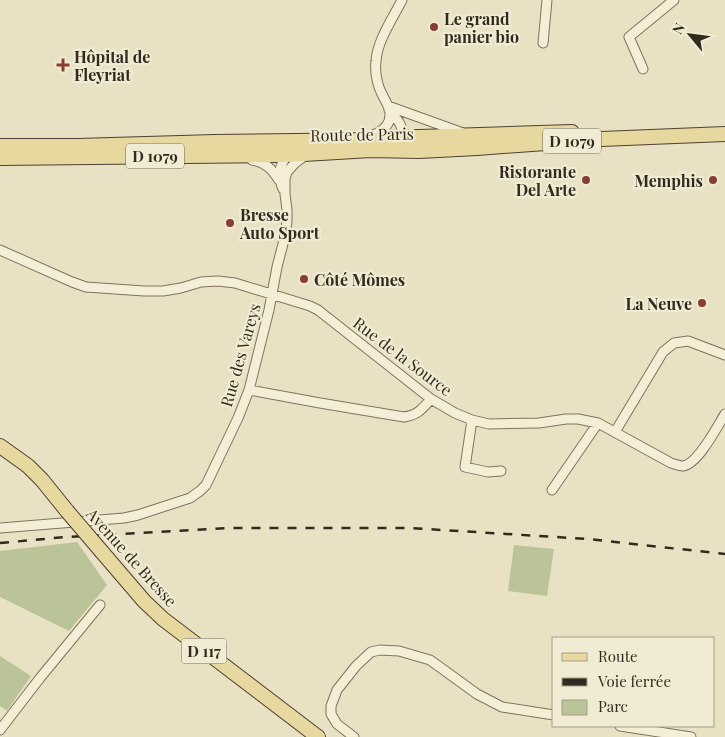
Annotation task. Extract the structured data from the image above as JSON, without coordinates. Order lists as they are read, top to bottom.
{
  "streets": {
    "main road": [
      "Route de Paris",
      "D 1079",
      "Avenue de Bresse",
      "D 117"
    ],
    "street": ["Rue des Vareys", "Rue de la Source"]
  },
  "crossings": [
    ["Route de Paris", "Rue des Vareys"],
    ["Rue des Vareys", "Rue de la Source"]
  ],
  "places": {
    "other": [
      "Le grand panier bio",
      "Ristorante Del Arte",
      "Memphis",
      "Bresse Auto Sport",
      "Côté Mômes",
      "La Neuve"
    ],
    "health": ["Hôpital de Fleyriat"]
  },
  "legend": ["Route", "Voie ferrée", "Parc"],
  "north": "top left"
}
